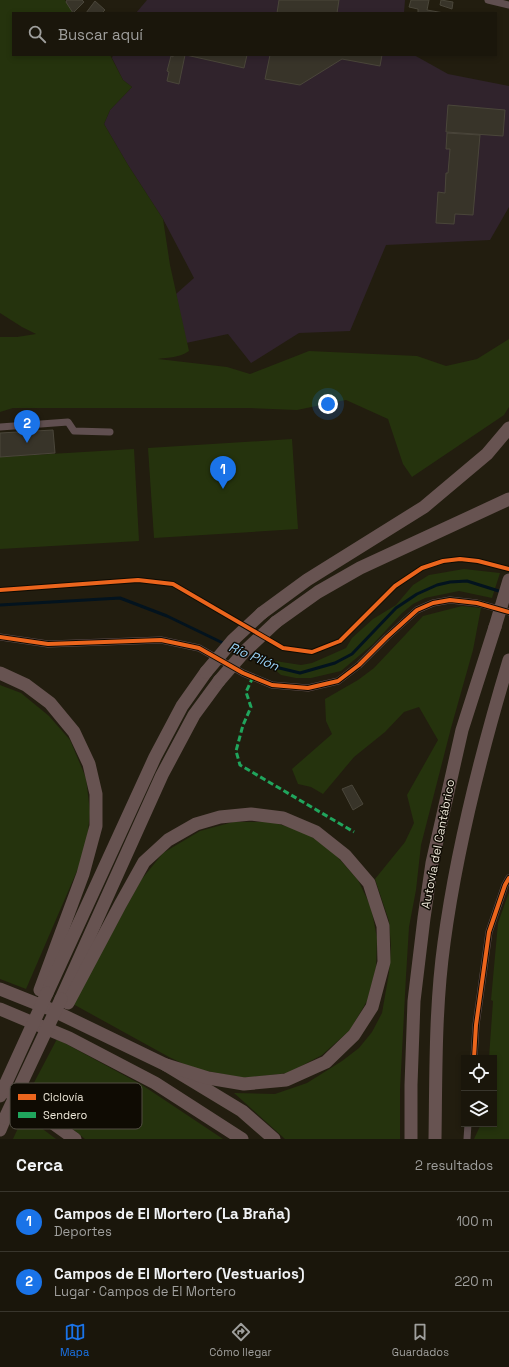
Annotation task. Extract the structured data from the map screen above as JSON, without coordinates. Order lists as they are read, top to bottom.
{
  "streets": {
    "highway": ["Autovía del Cantábrico"]
  },
  "water": ["Río Pilón"],
  "legend": ["Ciclovía", "Sendero"],
  "page": {
    "search": "Buscar aquí",
    "pins": ["2", "1"],
    "heading": ["Cerca", "2 resultados"],
    "list": [
      {
        "mark": "1",
        "name": "Campos de El Mortero (La Braña)",
        "note": "Deportes",
        "value": "100 m"
      },
      {
        "mark": "2",
        "name": "Campos de El Mortero (Vestuarios)",
        "note": "Lugar · Campos de El Mortero",
        "value": "220 m"
      }
    ],
    "nav": ["Mapa", "Cómo llegar", "Guardados"]
  }
}
